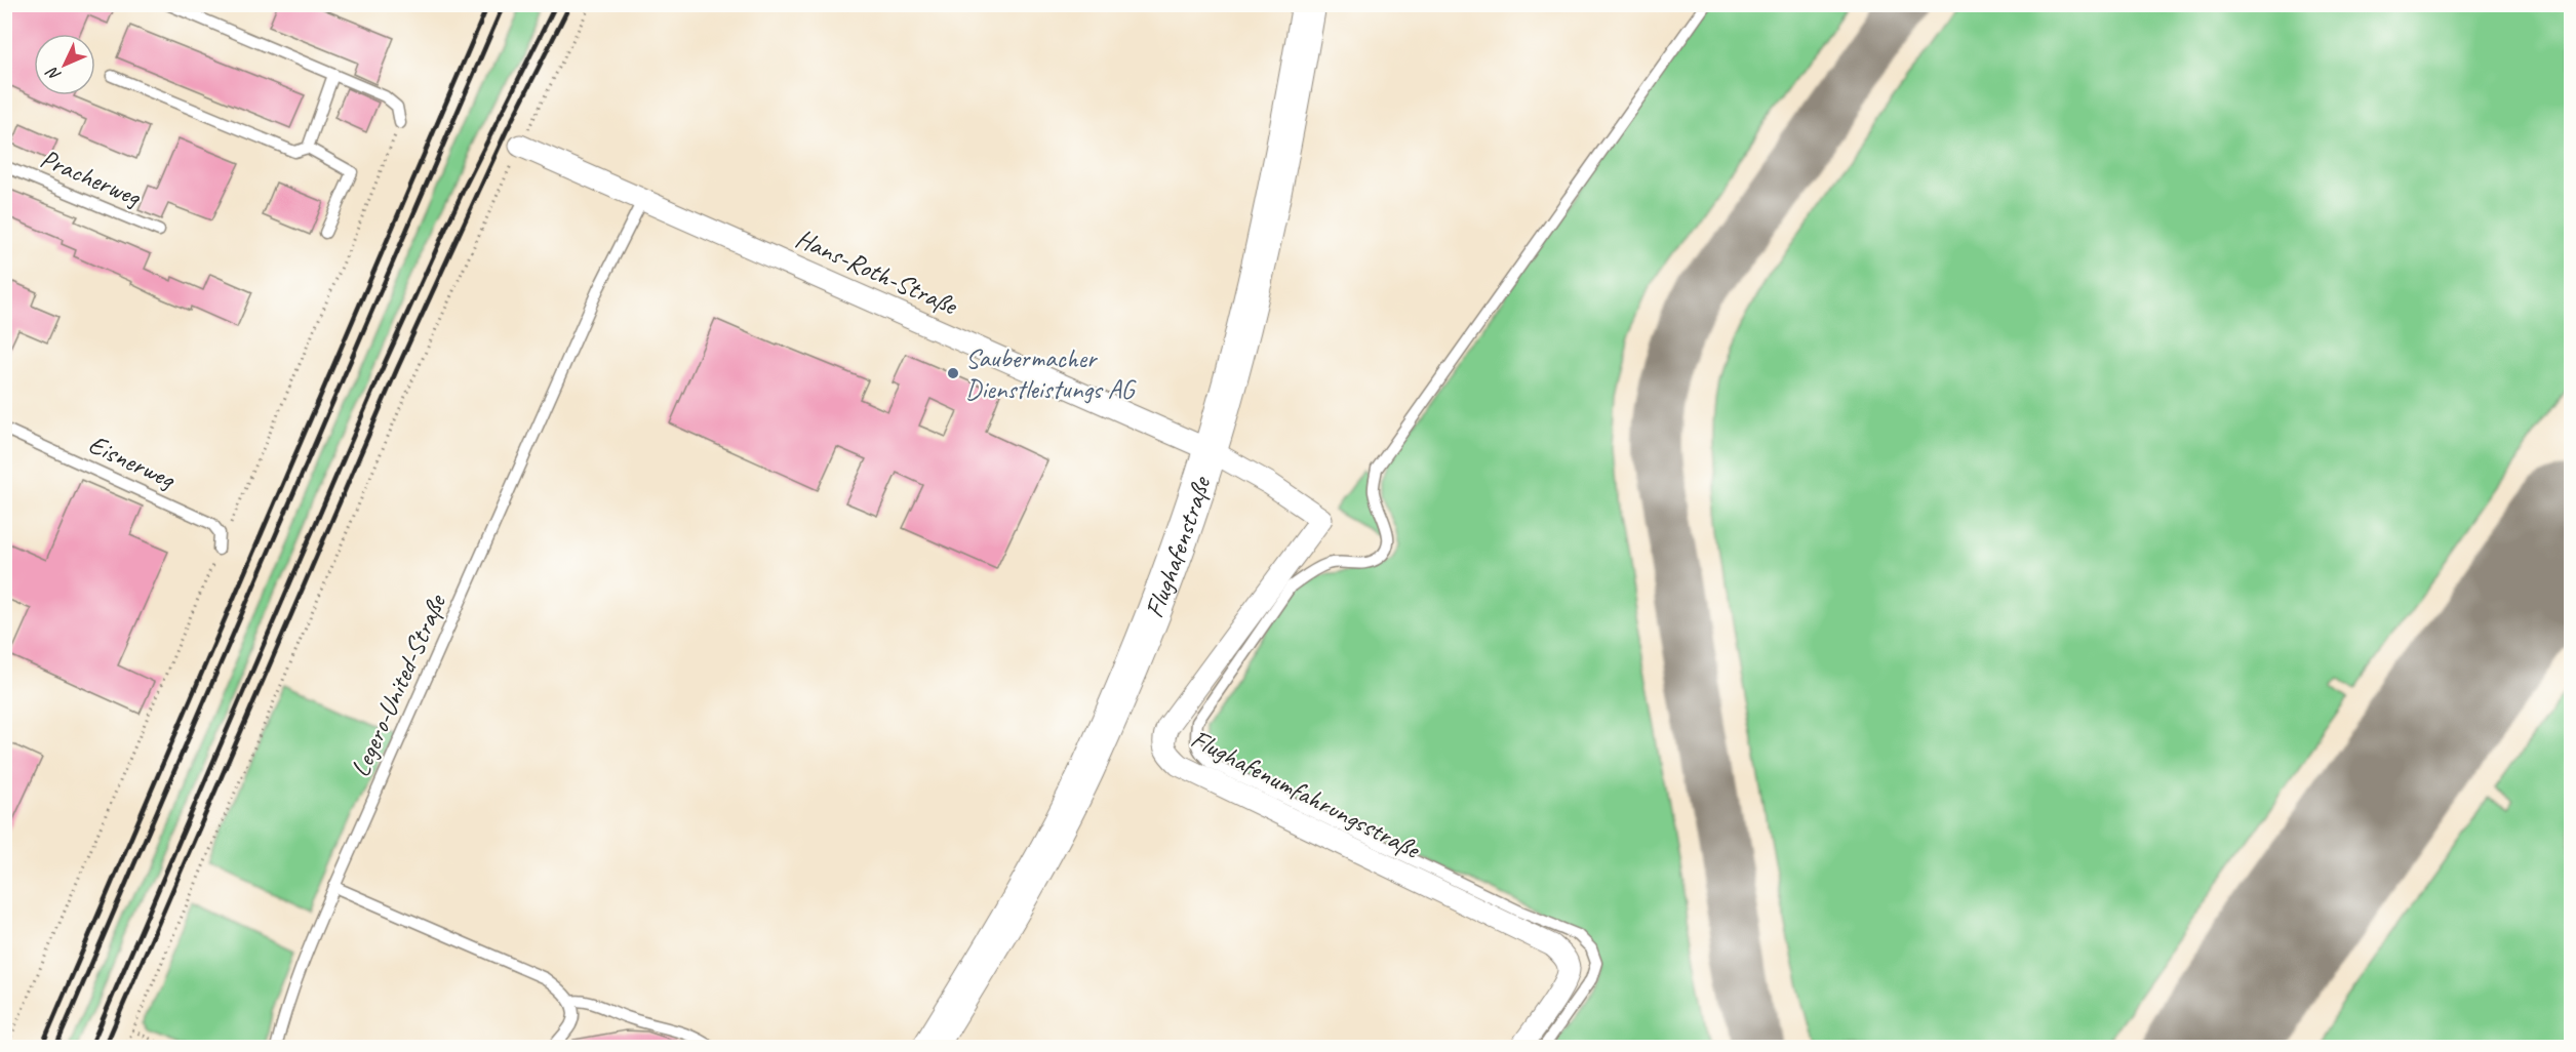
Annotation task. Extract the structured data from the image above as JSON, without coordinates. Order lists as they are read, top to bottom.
{
  "streets": {
    "main road": ["Flughafenstraße"],
    "street": ["Hans-Roth-Straße", "Flughafenumfahrungsstraße"],
    "lane": ["Pracherweg", "Eisnerweg", "Legero-United-Straße"]
  },
  "crossings": [
    ["Hans-Roth-Straße", "Flughafenstraße"],
    ["Hans-Roth-Straße", "Legero-United-Straße"],
    ["Hans-Roth-Straße", "Flughafenumfahrungsstraße"],
    ["Flughafenstraße", "Flughafenumfahrungsstraße"]
  ],
  "places": ["Saubermacher Dienstleistungs AG"],
  "north": "bottom left"
}
